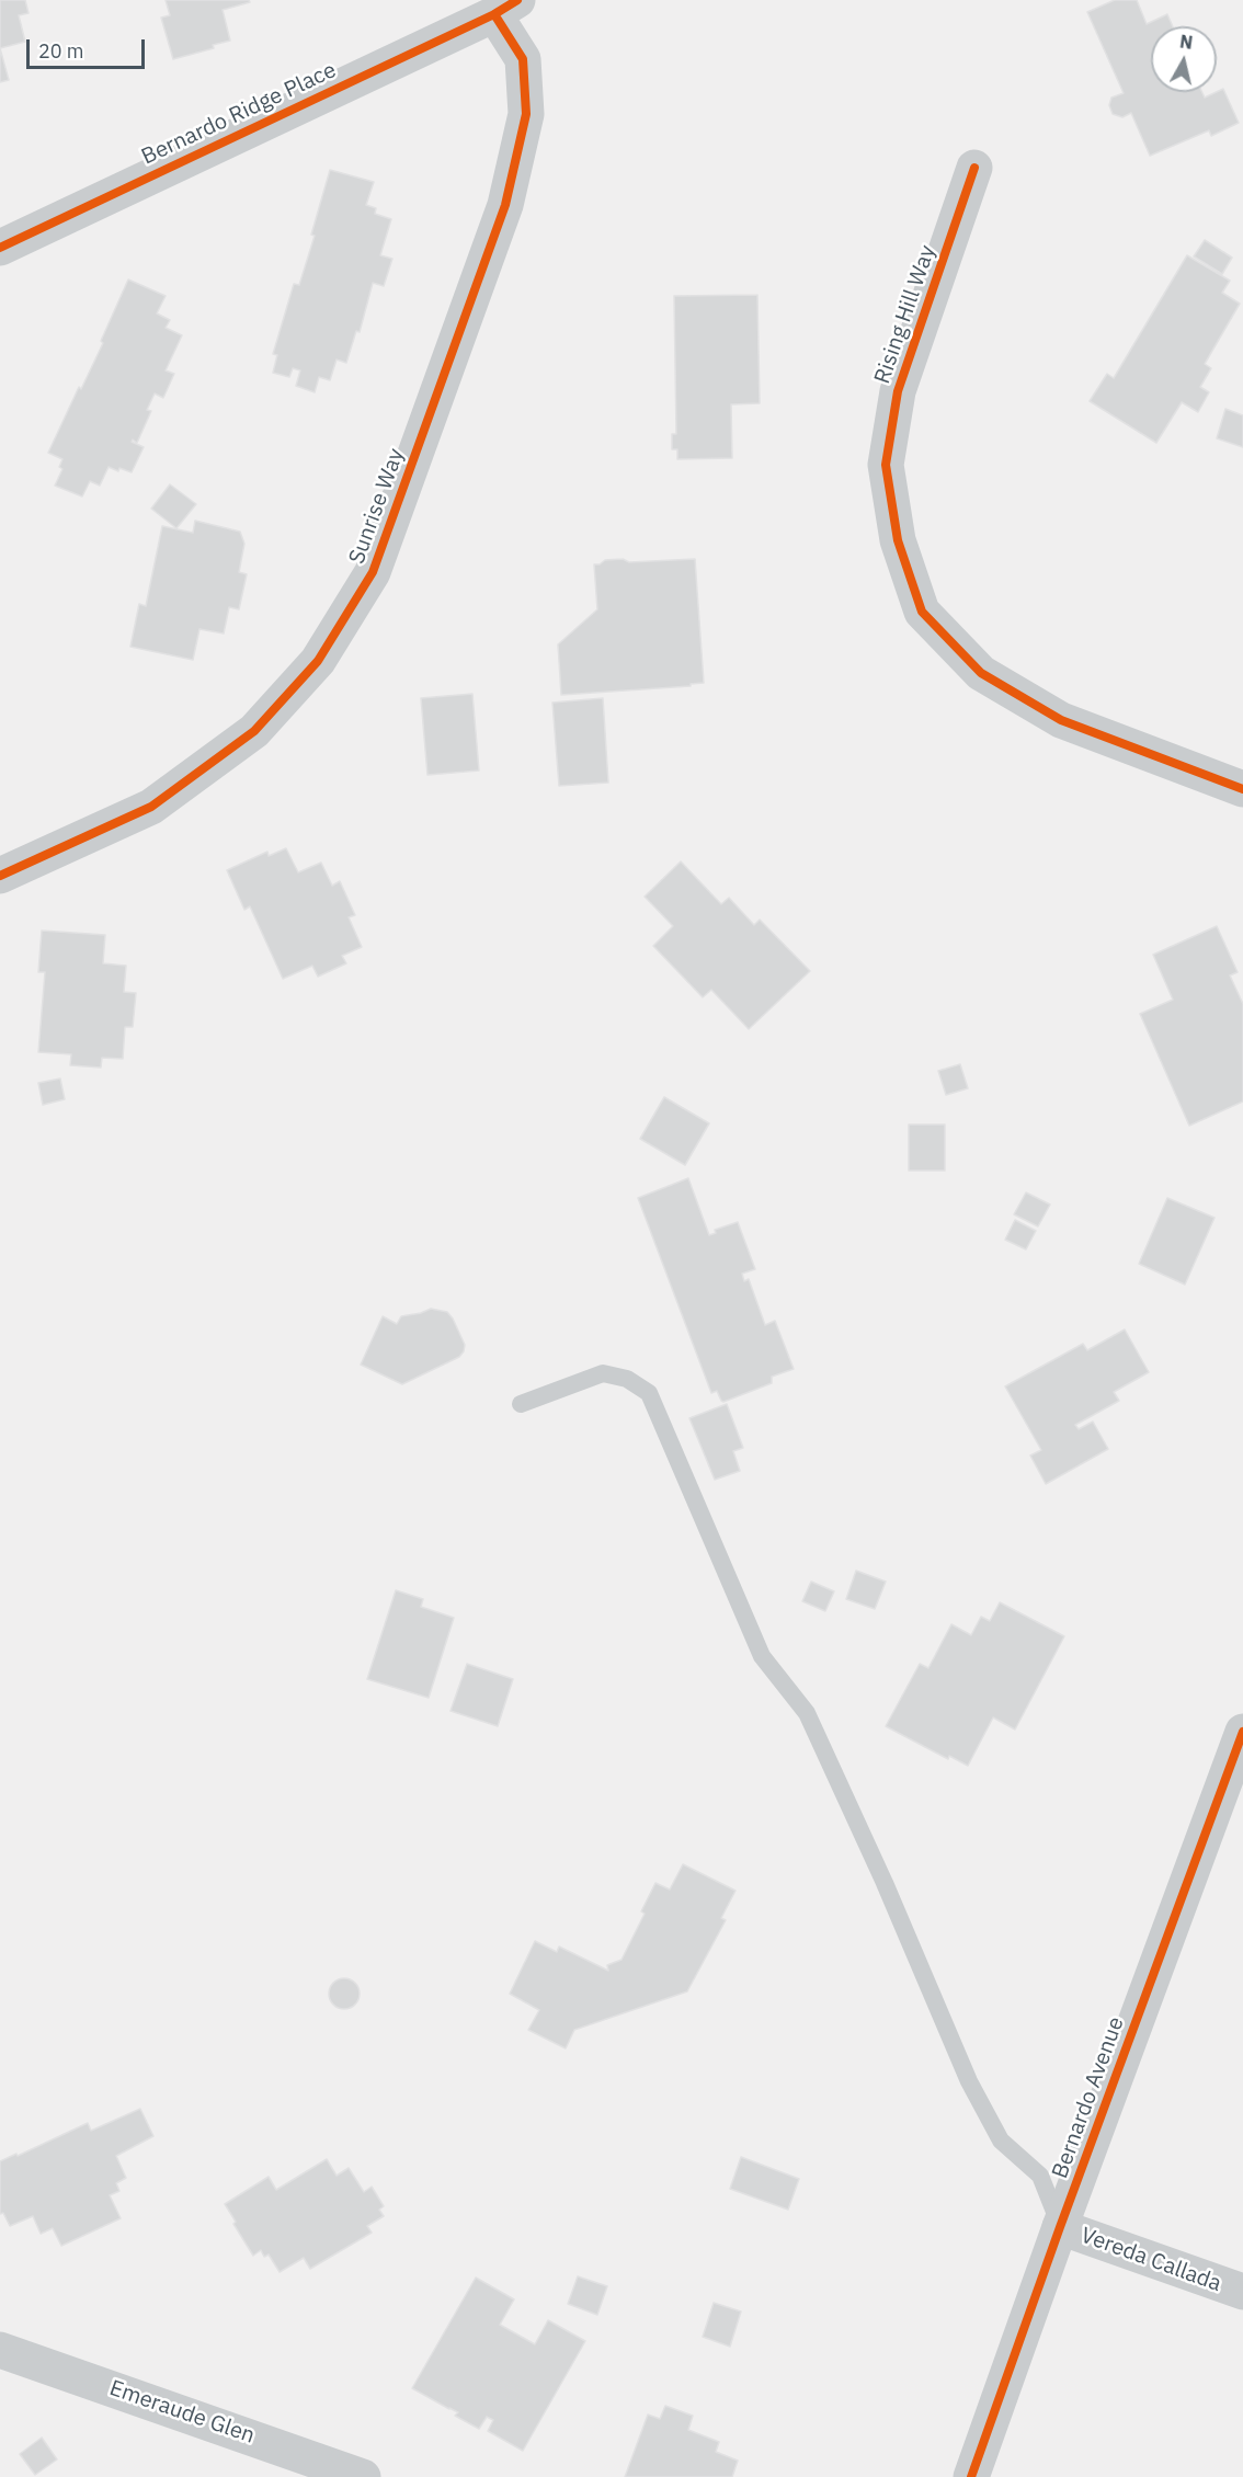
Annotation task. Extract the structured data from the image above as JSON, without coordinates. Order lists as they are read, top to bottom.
{
  "streets": {
    "street": [
      "Bernardo Ridge Place",
      "Rising Hill Way",
      "Sunrise Way",
      "Bernardo Avenue",
      "Vereda Callada",
      "Emeraude Glen"
    ]
  },
  "crossings": [
    ["Bernardo Ridge Place", "Sunrise Way"],
    ["Bernardo Avenue", "Vereda Callada"]
  ],
  "scale_bar": "20 m",
  "north": "top"
}
